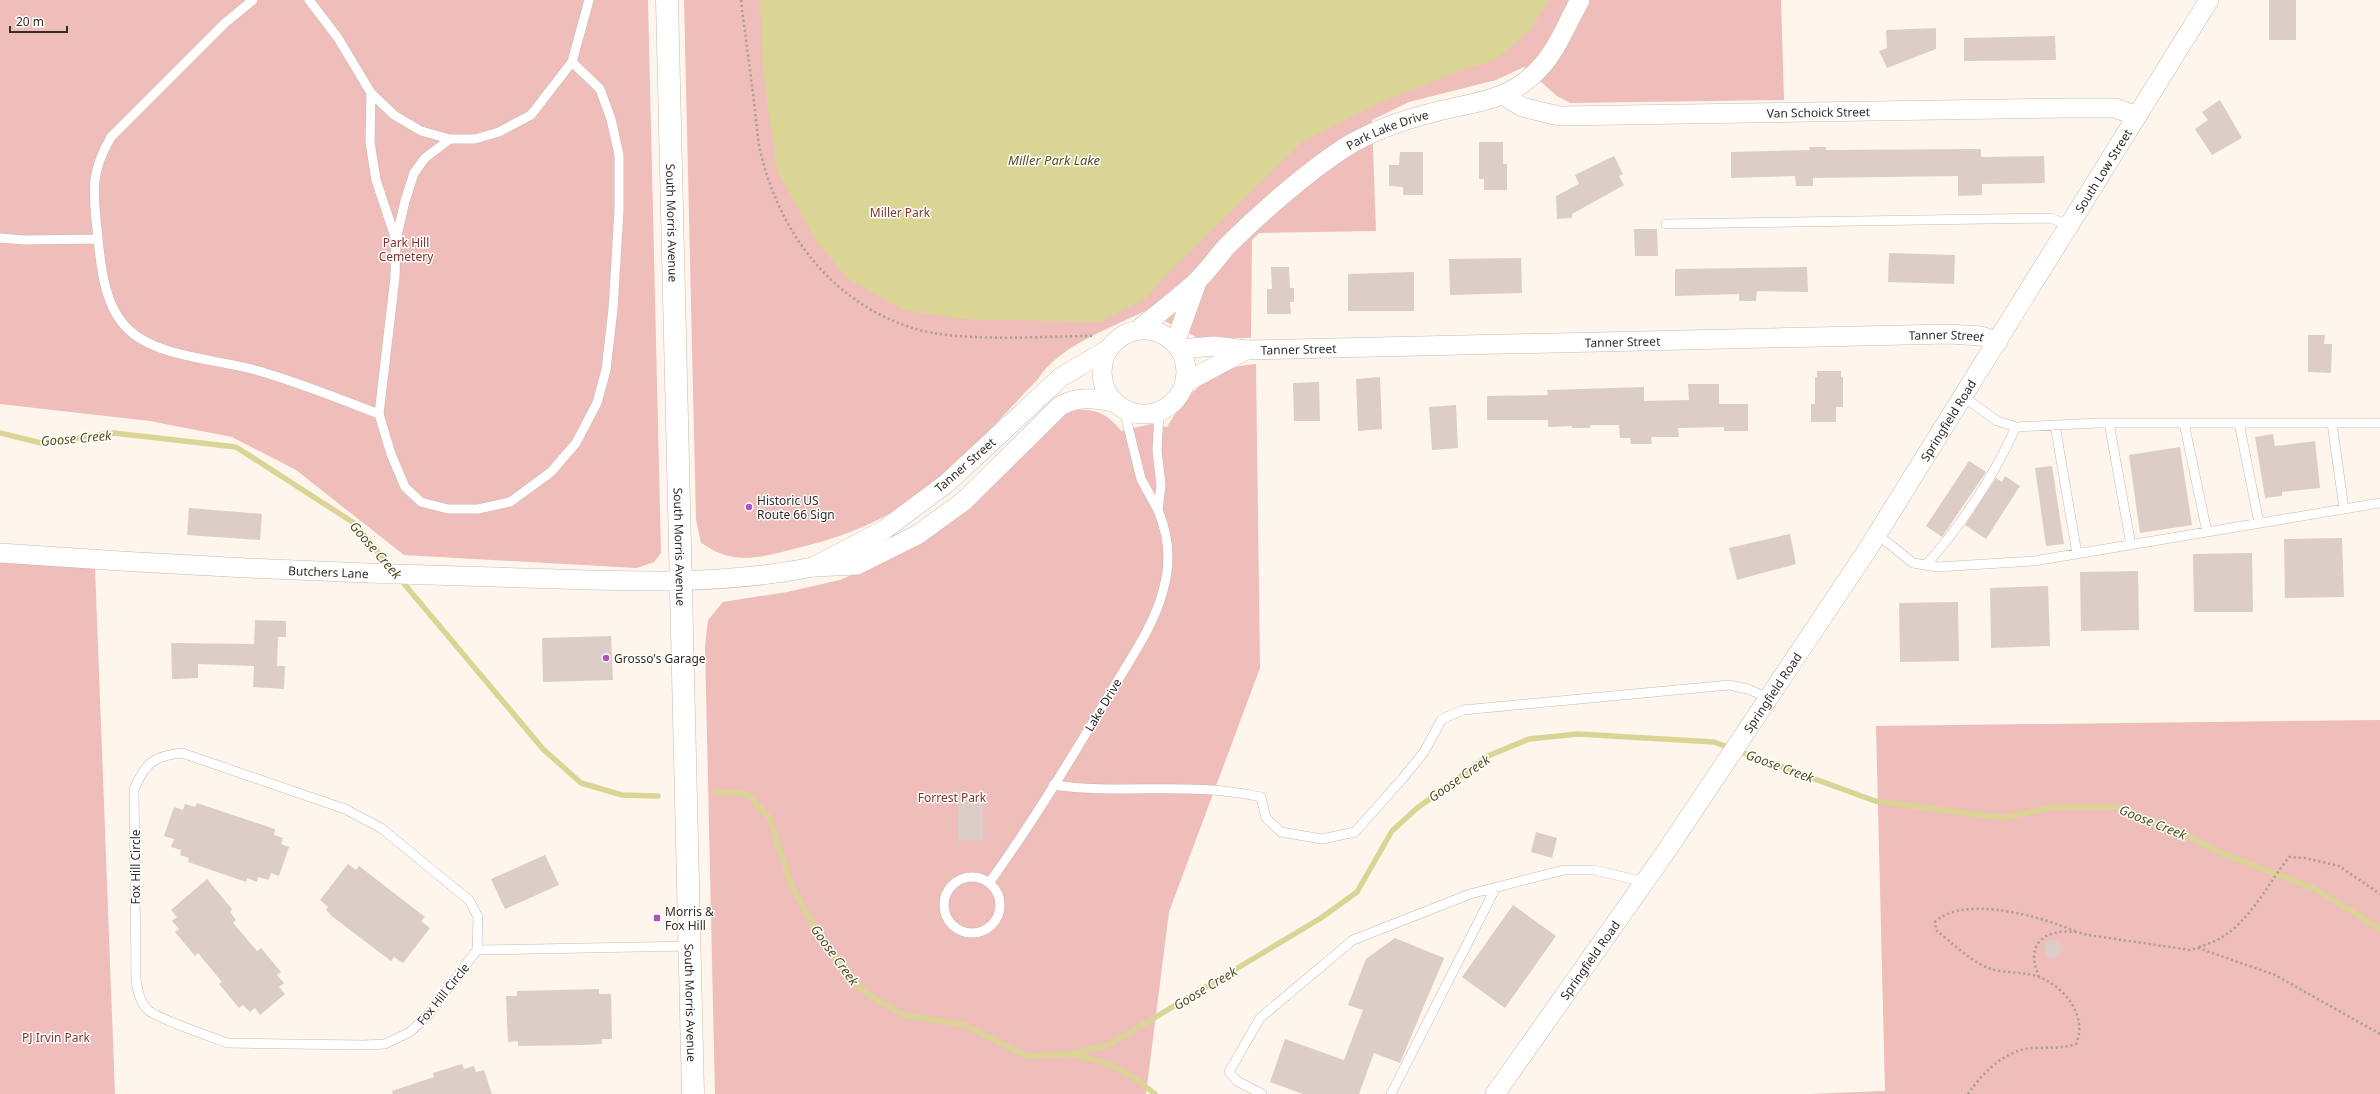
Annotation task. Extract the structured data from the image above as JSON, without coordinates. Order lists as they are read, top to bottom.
{
  "streets": {
    "main road": ["South Morris Avenue"],
    "street": [
      "Van Schoick Street",
      "Park Lake Drive",
      "South Low Street",
      "Tanner Street",
      "Springfield Road",
      "Butchers Lane"
    ],
    "lane": ["Lake Drive", "Fox Hill Circle"]
  },
  "crossings": [
    ["Van Schoick Street", "Park Lake Drive"],
    ["Van Schoick Street", "South Low Street"],
    ["Park Lake Drive", "Tanner Street"],
    ["Park Lake Drive", "Lake Drive"],
    ["South Low Street", "Tanner Street"],
    ["South Low Street", "Springfield Road"],
    ["South Morris Avenue", "Tanner Street"],
    ["South Morris Avenue", "Butchers Lane"],
    ["South Morris Avenue", "Fox Hill Circle"],
    ["Tanner Street", "Springfield Road"],
    ["Tanner Street", "Butchers Lane"],
    ["Tanner Street", "Lake Drive"]
  ],
  "water": ["Miller Park Lake", "Goose Creek"],
  "parks": [
    "Miller Park",
    "Park Hill Cemetery",
    "Forrest Park",
    "PJ Irvin Park"
  ],
  "places": {
    "other": ["Historic US Route 66 Sign", "Grosso's Garage"],
    "transit": ["Morris & Fox Hill"]
  },
  "scale_bar": "20 m"
}
